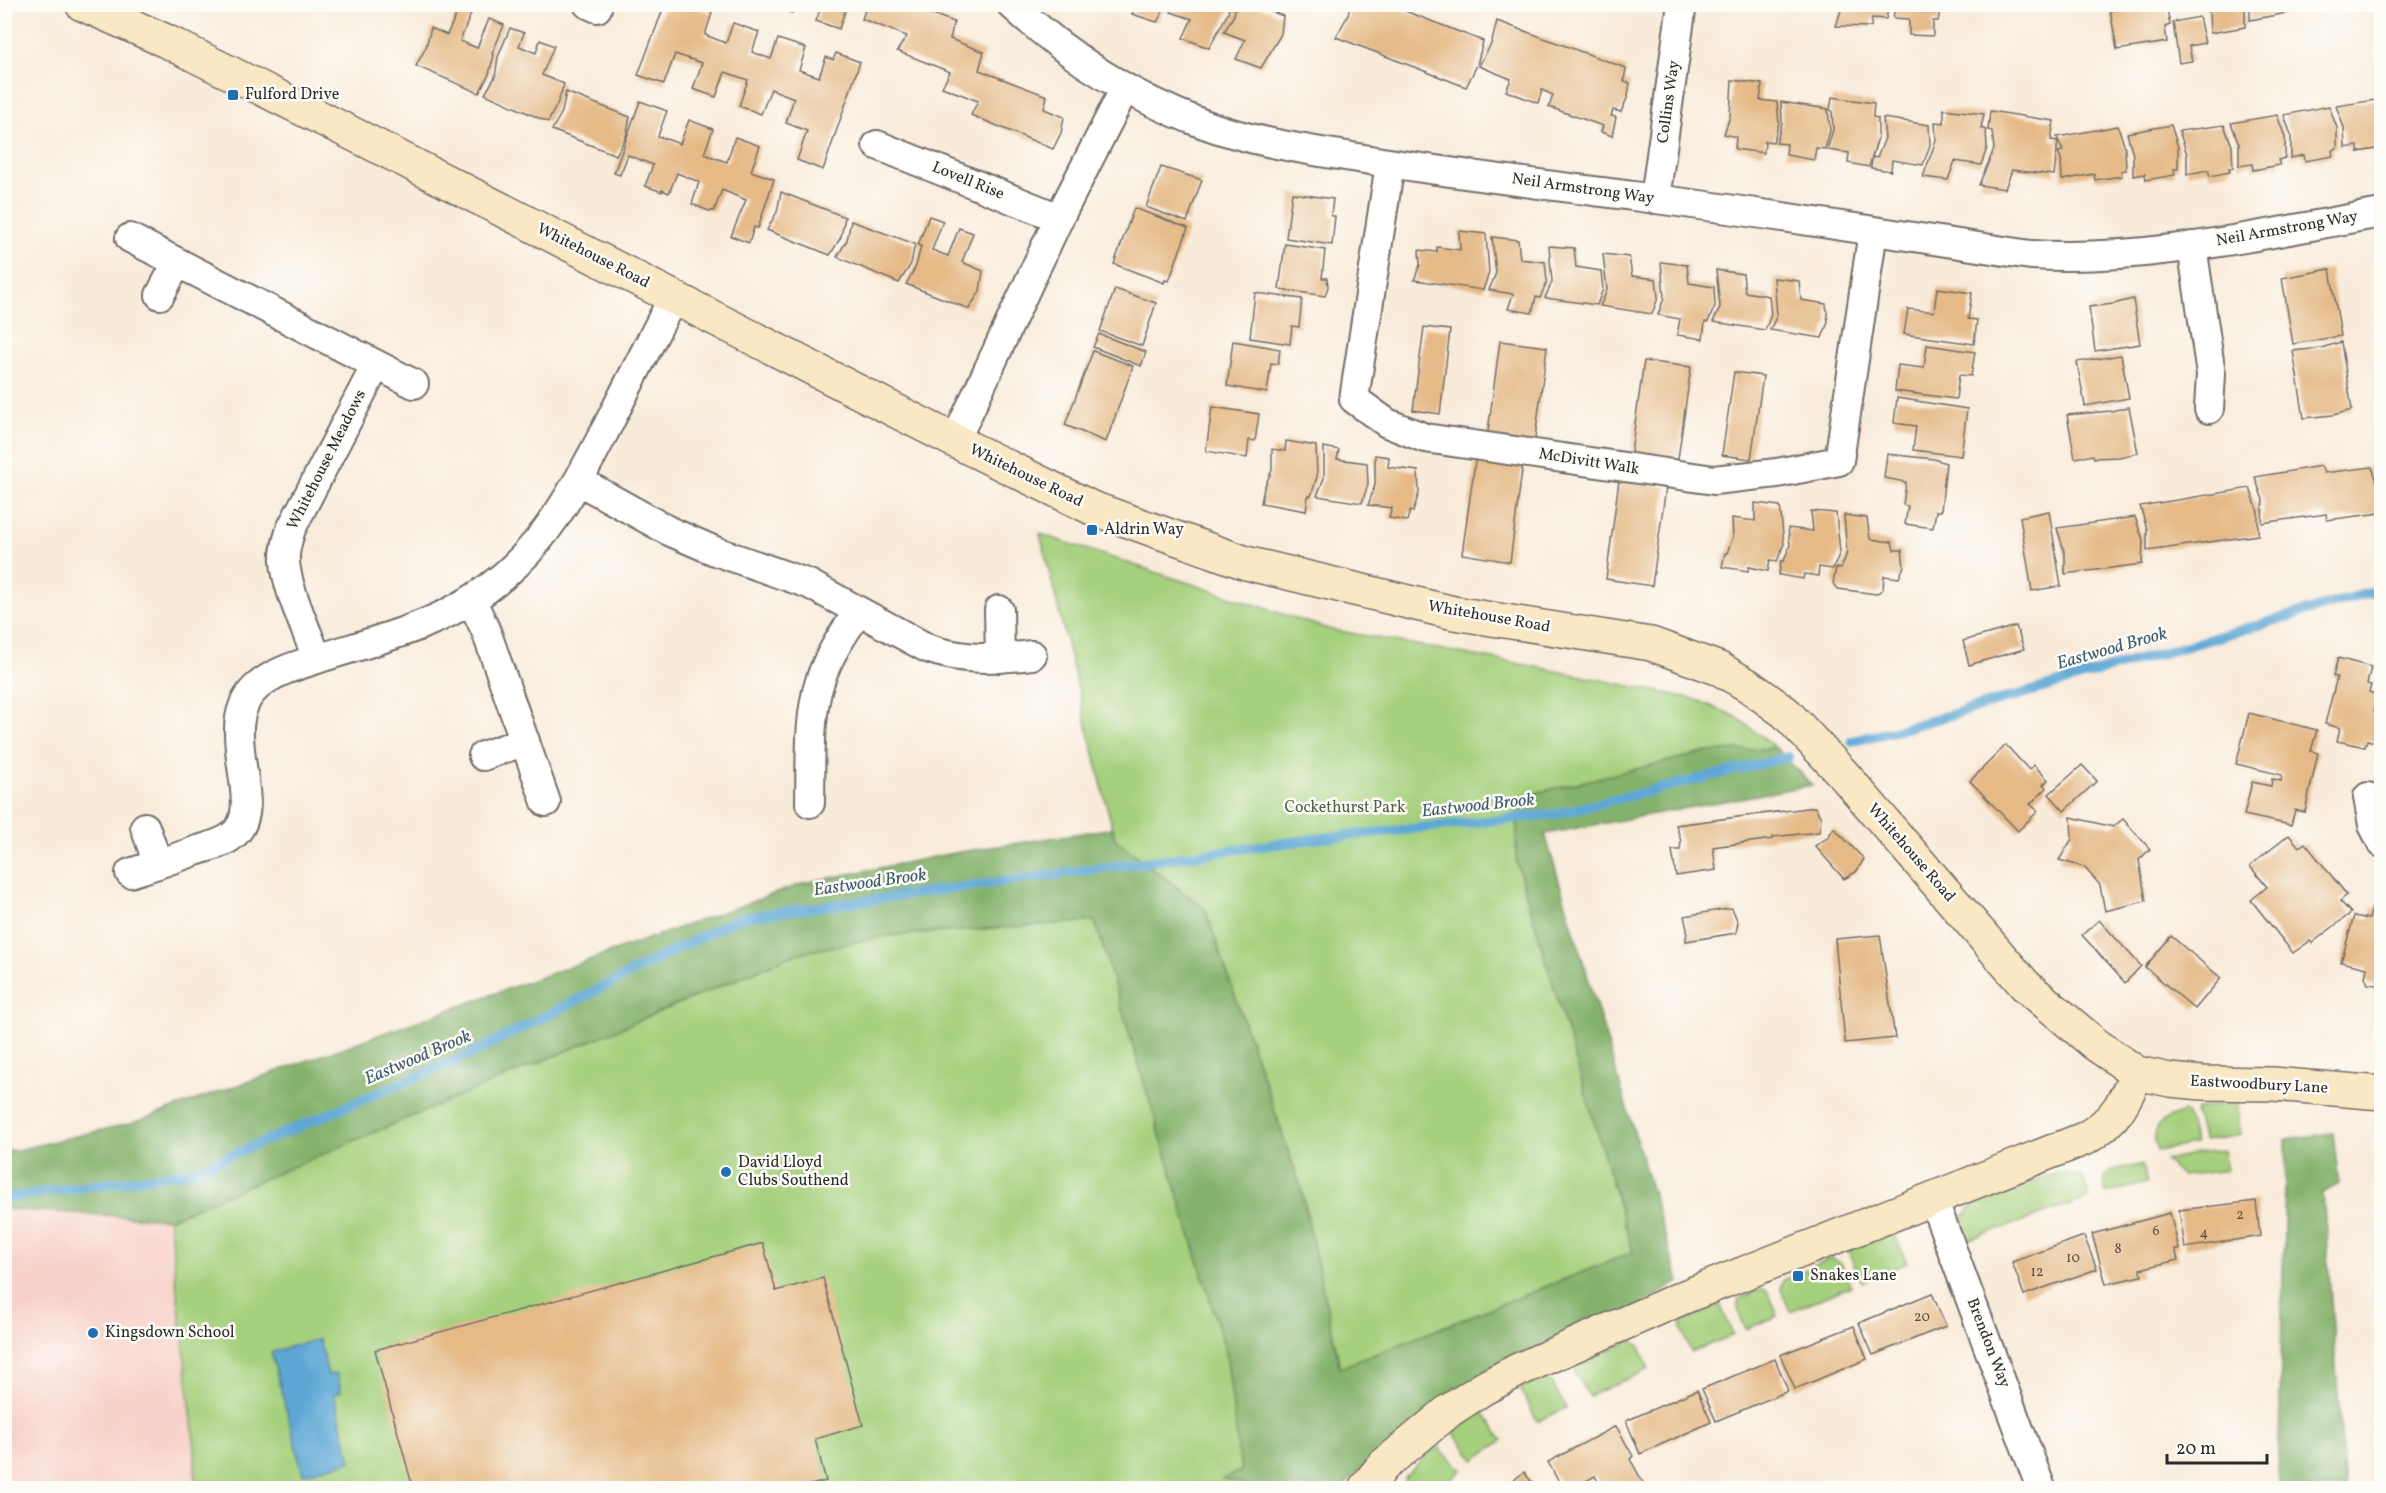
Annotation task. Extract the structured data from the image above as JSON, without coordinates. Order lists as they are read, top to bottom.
{
  "streets": {
    "street": [
      "Collins Way",
      "Lovell Rise",
      "Neil Armstrong Way",
      "Whitehouse Road",
      "Whitehouse Meadows",
      "McDivitt Walk",
      "Eastwoodbury Lane",
      "Brendon Way"
    ]
  },
  "crossings": [
    ["Collins Way", "Neil Armstrong Way"],
    ["Neil Armstrong Way", "McDivitt Walk"],
    ["Whitehouse Road", "Eastwoodbury Lane"]
  ],
  "water": ["Eastwood Brook"],
  "parks": ["Cockethurst Park"],
  "places": {
    "transit": ["Fulford Drive", "Aldrin Way", "Snakes Lane"],
    "other": ["David Lloyd Clubs Southend", "Kingsdown School"]
  },
  "house_numbers": [
    "2",
    "6",
    "4",
    "8",
    "10",
    "12",
    "20"
  ],
  "scale_bar": "20 m"
}
